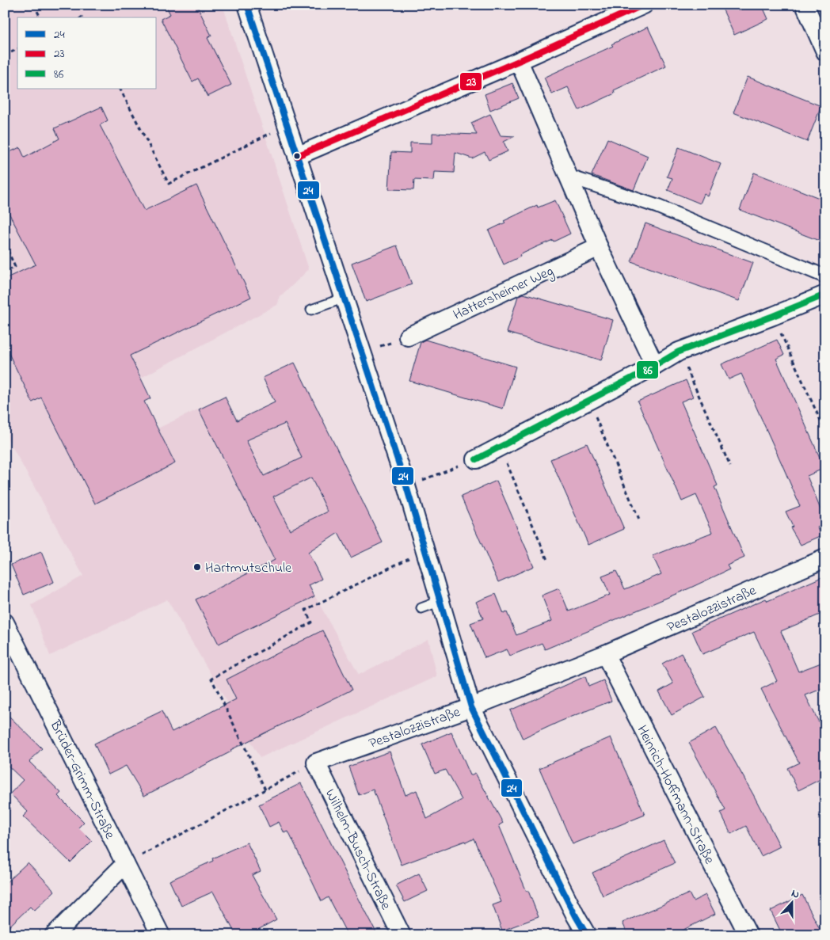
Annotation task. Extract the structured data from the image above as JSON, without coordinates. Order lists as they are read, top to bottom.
{
  "streets": {
    "street": [
      "Hattersheimer Weg",
      "Pestalozzistraße",
      "Brüder-Grimm-Straße",
      "Heinrich-Hoffmann-Straße",
      "Wilhelm-Busch-Straße"
    ]
  },
  "crossings": [
    ["Pestalozzistraße", "Heinrich-Hoffmann-Straße"],
    ["Pestalozzistraße", "Wilhelm-Busch-Straße"]
  ],
  "places": ["Hartmutschule"],
  "lines": ["transit line 24", "transit line 23", "transit line 86"],
  "legend": ["24", "23", "86"],
  "north": "top"
}
